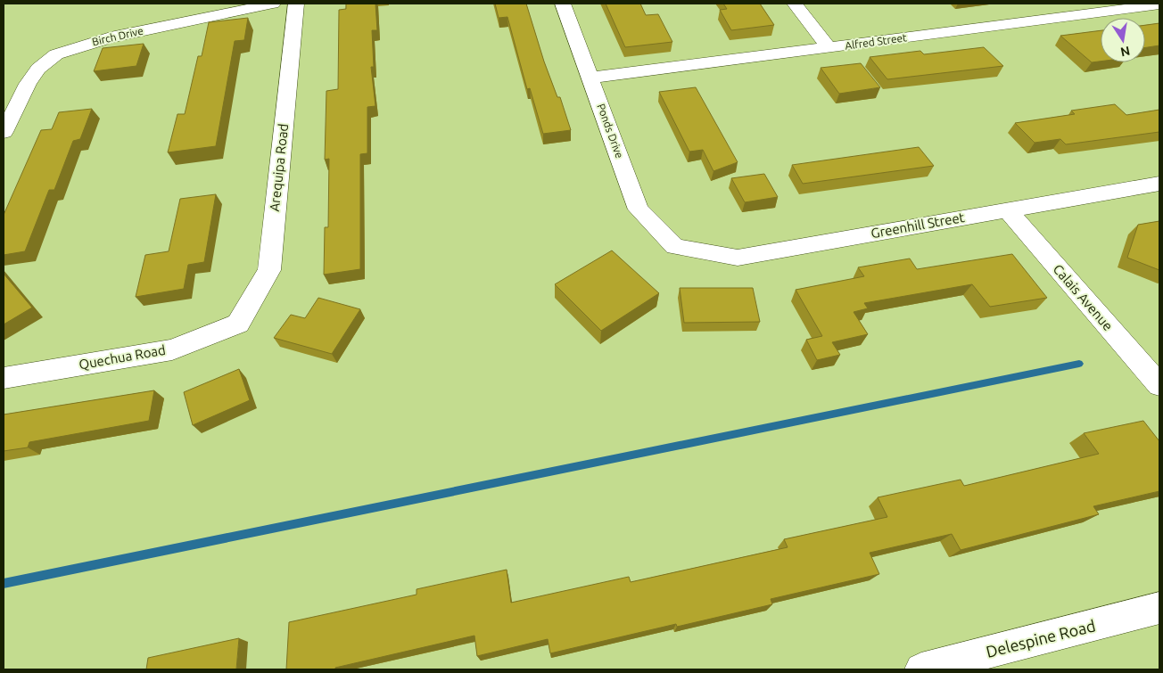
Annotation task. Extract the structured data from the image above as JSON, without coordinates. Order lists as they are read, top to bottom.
{
  "streets": {
    "street": [
      "Birch Drive",
      "Alfred Street",
      "Ponds Drive",
      "Arequipa Road",
      "Greenhill Street",
      "Calais Avenue",
      "Quechua Road",
      "Delespine Road"
    ]
  },
  "crossings": [
    ["Alfred Street", "Ponds Drive"],
    ["Ponds Drive", "Greenhill Street"],
    ["Arequipa Road", "Quechua Road"],
    ["Greenhill Street", "Calais Avenue"]
  ],
  "north": "bottom"
}
